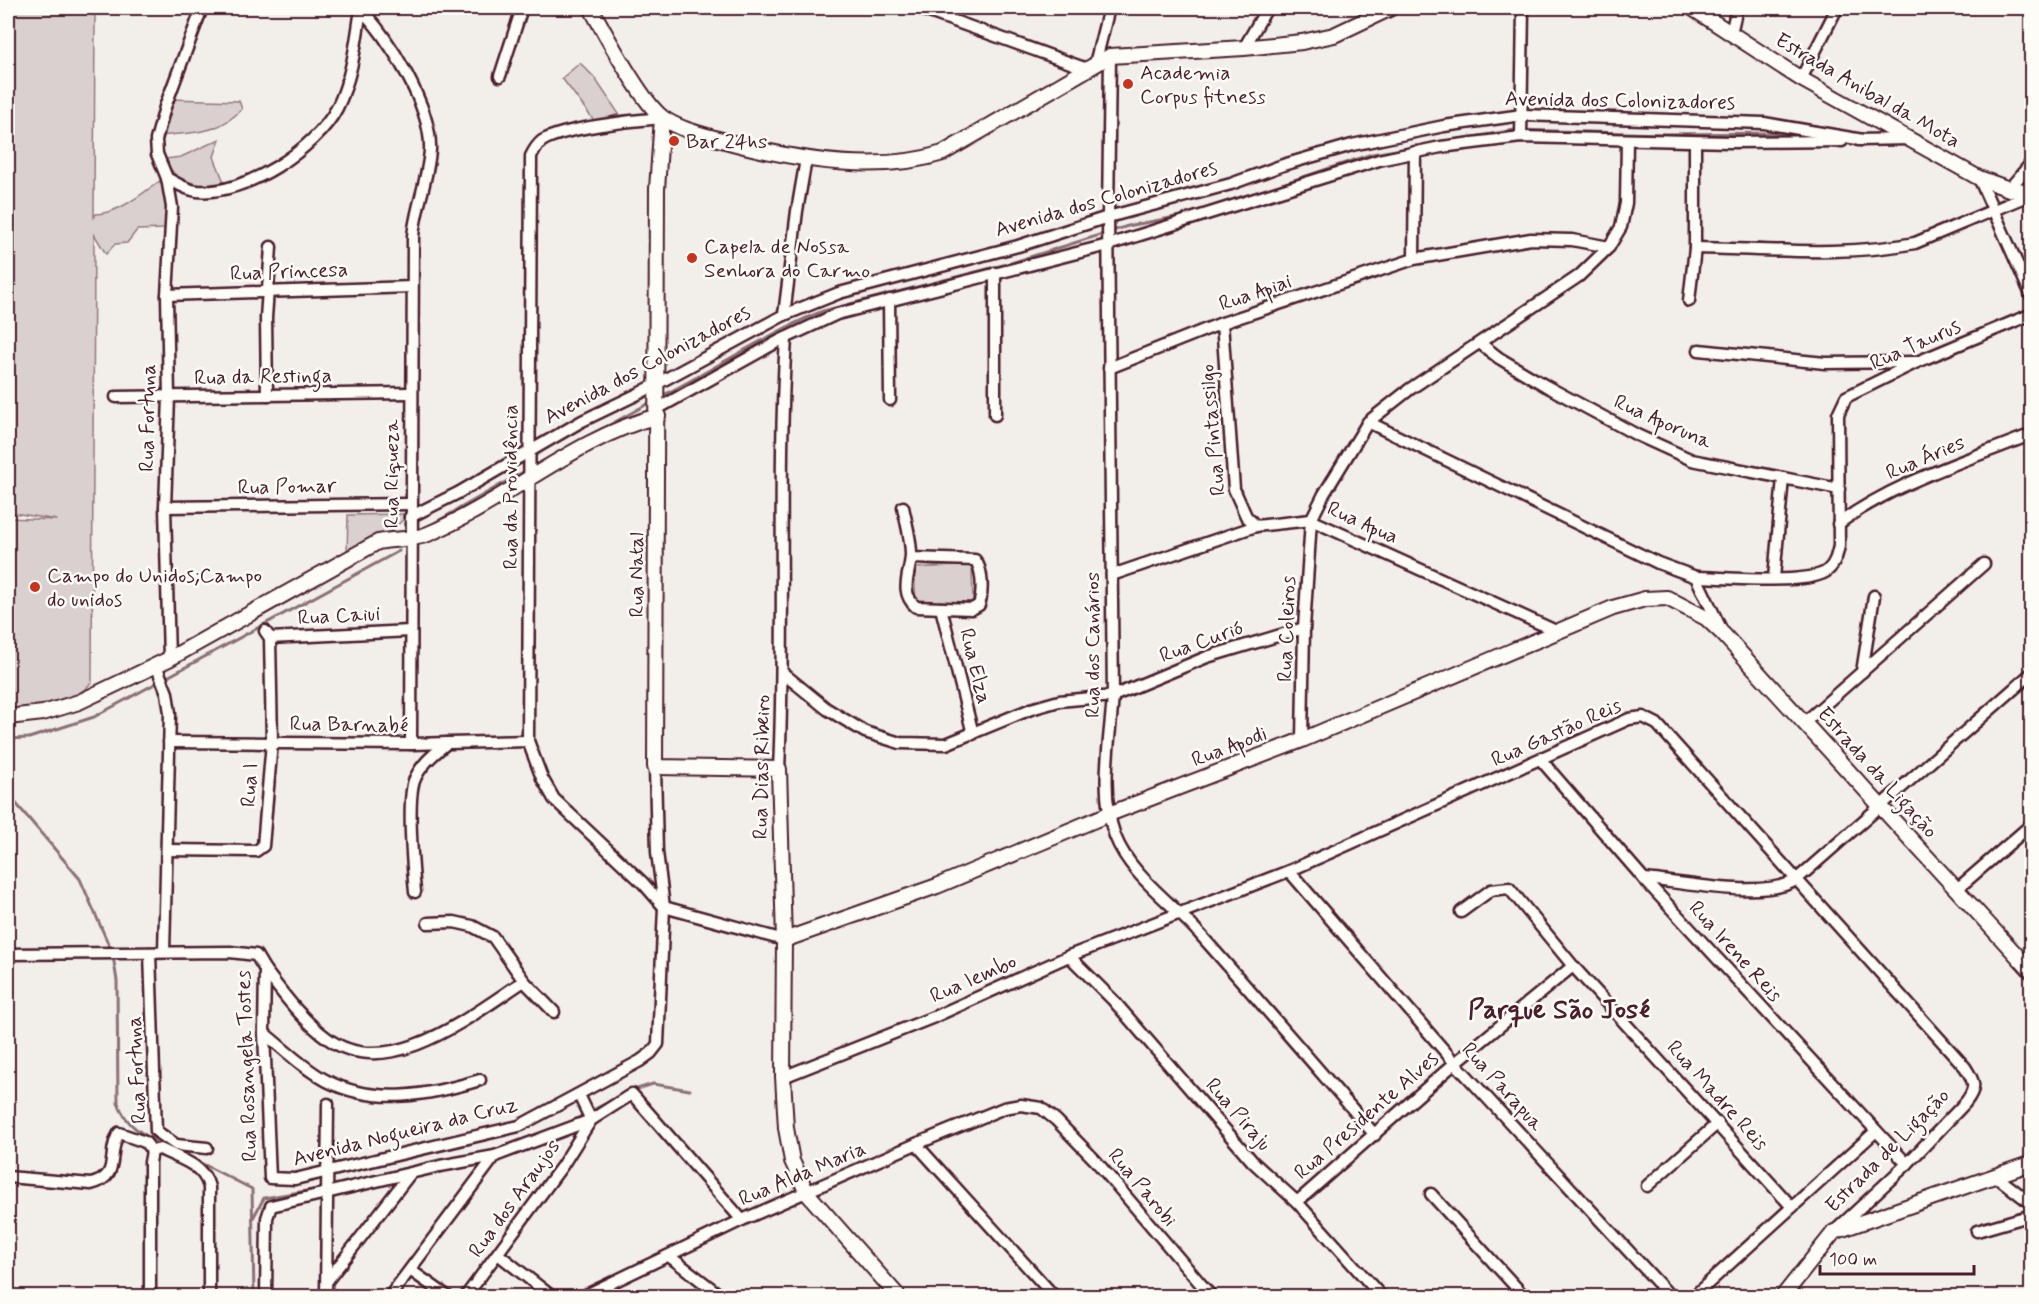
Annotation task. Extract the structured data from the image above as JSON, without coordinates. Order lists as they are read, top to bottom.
{
  "streets": {
    "street": [
      "Estrada Anibal da Mota",
      "Avenida dos Colonizadores",
      "Rua Princesa",
      "Rua Apiai",
      "Rua Taurus",
      "Rua da Restinga",
      "Rua Fortuna",
      "Rua Aporuna",
      "Rua Pintassilgo",
      "Rua Áries",
      "Rua Riqueza",
      "Rua Pomar",
      "Rua da Providência",
      "Rua Apua",
      "Rua Natal",
      "Rua Caiui",
      "Rua Coleiros",
      "Rua Curió",
      "Rua dos Canários",
      "Rua Elza",
      "Rua Barnabé",
      "Rua Gastão Reis",
      "Rua Apodi",
      "Rua Dias Ribeiro",
      "Estrada da Ligação",
      "Rua I",
      "Rua Irene Reis",
      "Rua Iembo",
      "Rua Rosangela Tostes",
      "Rua Parapua",
      "Rua Madre Reis",
      "Rua Piraju",
      "Rua Presidente Alves",
      "Avenida Nogueira da Cruz",
      "Estrada de Ligação",
      "Rua Alda Maria",
      "Rua Parobi",
      "Rua dos Araujos"
    ]
  },
  "crossings": [
    ["Estrada Anibal da Mota", "Avenida dos Colonizadores"],
    ["Avenida dos Colonizadores", "Rua Fortuna"],
    ["Avenida dos Colonizadores", "Rua Riqueza"],
    ["Avenida dos Colonizadores", "Rua da Providência"],
    ["Avenida dos Colonizadores", "Rua Natal"],
    ["Avenida dos Colonizadores", "Rua dos Canários"],
    ["Avenida dos Colonizadores", "Rua Dias Ribeiro"],
    ["Rua Princesa", "Rua Fortuna"],
    ["Rua Princesa", "Rua Riqueza"],
    ["Rua Apiai", "Rua Pintassilgo"],
    ["Rua Apiai", "Rua dos Canários"],
    ["Rua da Restinga", "Rua Fortuna"],
    ["Rua da Restinga", "Rua Riqueza"],
    ["Rua Fortuna", "Rua Pomar"],
    ["Rua Pintassilgo", "Rua Apua"],
    ["Rua Riqueza", "Rua Pomar"],
    ["Rua Riqueza", "Rua Caiui"],
    ["Rua Riqueza", "Rua Barnabé"],
    ["Rua da Providência", "Rua Natal"],
    ["Rua da Providência", "Rua Barnabé"],
    ["Rua Apua", "Rua Coleiros"],
    ["Rua Apua", "Rua dos Canários"],
    ["Rua Apua", "Rua Apodi"],
    ["Rua Natal", "Avenida Nogueira da Cruz"],
    ["Rua Caiui", "Rua I"],
    ["Rua Coleiros", "Rua Curió"],
    ["Rua Coleiros", "Rua Apodi"],
    ["Rua Curió", "Rua dos Canários"],
    ["Rua Curió", "Rua Elza"],
    ["Rua Curió", "Rua Dias Ribeiro"],
    ["Rua dos Canários", "Rua Gastão Reis"],
    ["Rua dos Canários", "Rua Apodi"],
    ["Rua dos Canários", "Rua Iembo"],
    ["Rua dos Canários", "Rua Presidente Alves"],
    ["Rua Barnabé", "Rua I"],
    ["Rua Gastão Reis", "Rua Irene Reis"],
    ["Rua Gastão Reis", "Rua Iembo"],
    ["Rua Gastão Reis", "Rua Parapua"],
    ["Rua Gastão Reis", "Estrada de Ligação"],
    ["Rua Apodi", "Rua Dias Ribeiro"],
    ["Rua Apodi", "Estrada da Ligação"],
    ["Rua Dias Ribeiro", "Rua Iembo"],
    ["Rua Dias Ribeiro", "Rua Alda Maria"],
    ["Rua Irene Reis", "Estrada de Ligação"],
    ["Rua Iembo", "Rua Piraju"],
    ["Rua Rosangela Tostes", "Avenida Nogueira da Cruz"],
    ["Rua Parapua", "Rua Presidente Alves"],
    ["Rua Madre Reis", "Rua Presidente Alves"],
    ["Rua Piraju", "Rua Presidente Alves"],
    ["Avenida Nogueira da Cruz", "Rua Alda Maria"],
    ["Avenida Nogueira da Cruz", "Rua dos Araujos"],
    ["Rua Alda Maria", "Rua Parobi"]
  ],
  "districts": ["Parque São José"],
  "places": [
    "Academia Corpus fitness",
    "Bar 24hs",
    "Capela de Nossa Senhora do Carmo",
    "Campo do Unidos;Campo do unidos"
  ],
  "scale_bar": "100 m"
}
